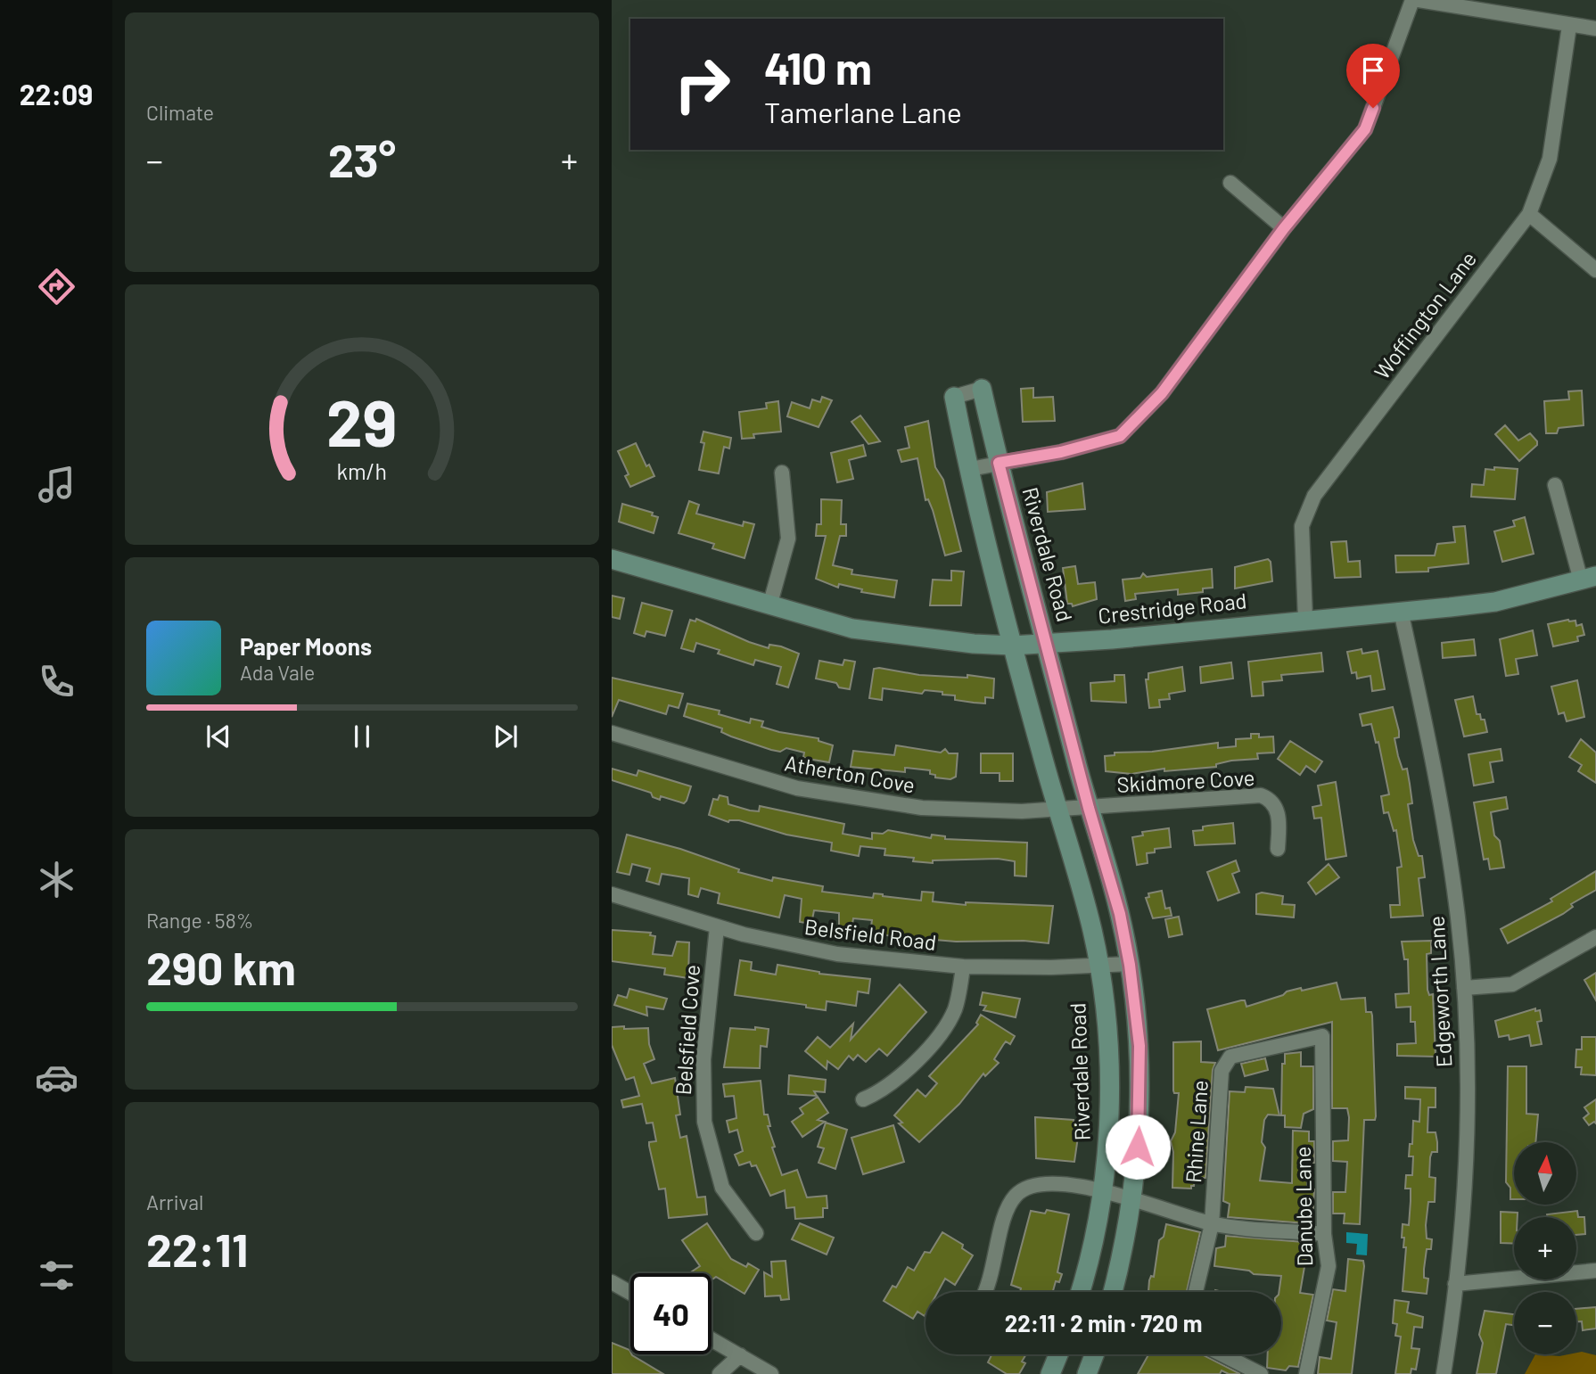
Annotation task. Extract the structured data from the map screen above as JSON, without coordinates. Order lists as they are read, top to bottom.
{
  "streets": {
    "street": [
      "Woffington Lane",
      "Riverdale Road",
      "Crestridge Road",
      "Atherton Cove",
      "Skidmore Cove",
      "Belsfield Road",
      "Edgeworth Lane",
      "Belsfield Cove",
      "Rhine Lane",
      "Danube Lane"
    ]
  },
  "crossings": [
    ["Woffington Lane", "Crestridge Road"],
    ["Riverdale Road", "Crestridge Road"],
    ["Riverdale Road", "Atherton Cove"],
    ["Riverdale Road", "Skidmore Cove"],
    ["Riverdale Road", "Belsfield Road"],
    ["Crestridge Road", "Edgeworth Lane"],
    ["Atherton Cove", "Skidmore Cove"],
    ["Belsfield Road", "Belsfield Cove"],
    ["Rhine Lane", "Danube Lane"]
  ],
  "north": "top",
  "page": {
    "tabs": "22:09",
    "tile": [
      "Climate",
      ["Range · 58%", "290 km"],
      ["Arrival", "22:11"]
    ],
    "turn": ["410 m", "Tamerlane Lane"],
    "heat": ["−", "23°", "+"],
    "song": ["Paper Moons", "Ada Vale"],
    "map_buttons": ["+", "−"],
    "limit": "40",
    "trip": "22:11 · 2 min · 720 m",
    "gauge": ["29", "km/h"]
  }
}
